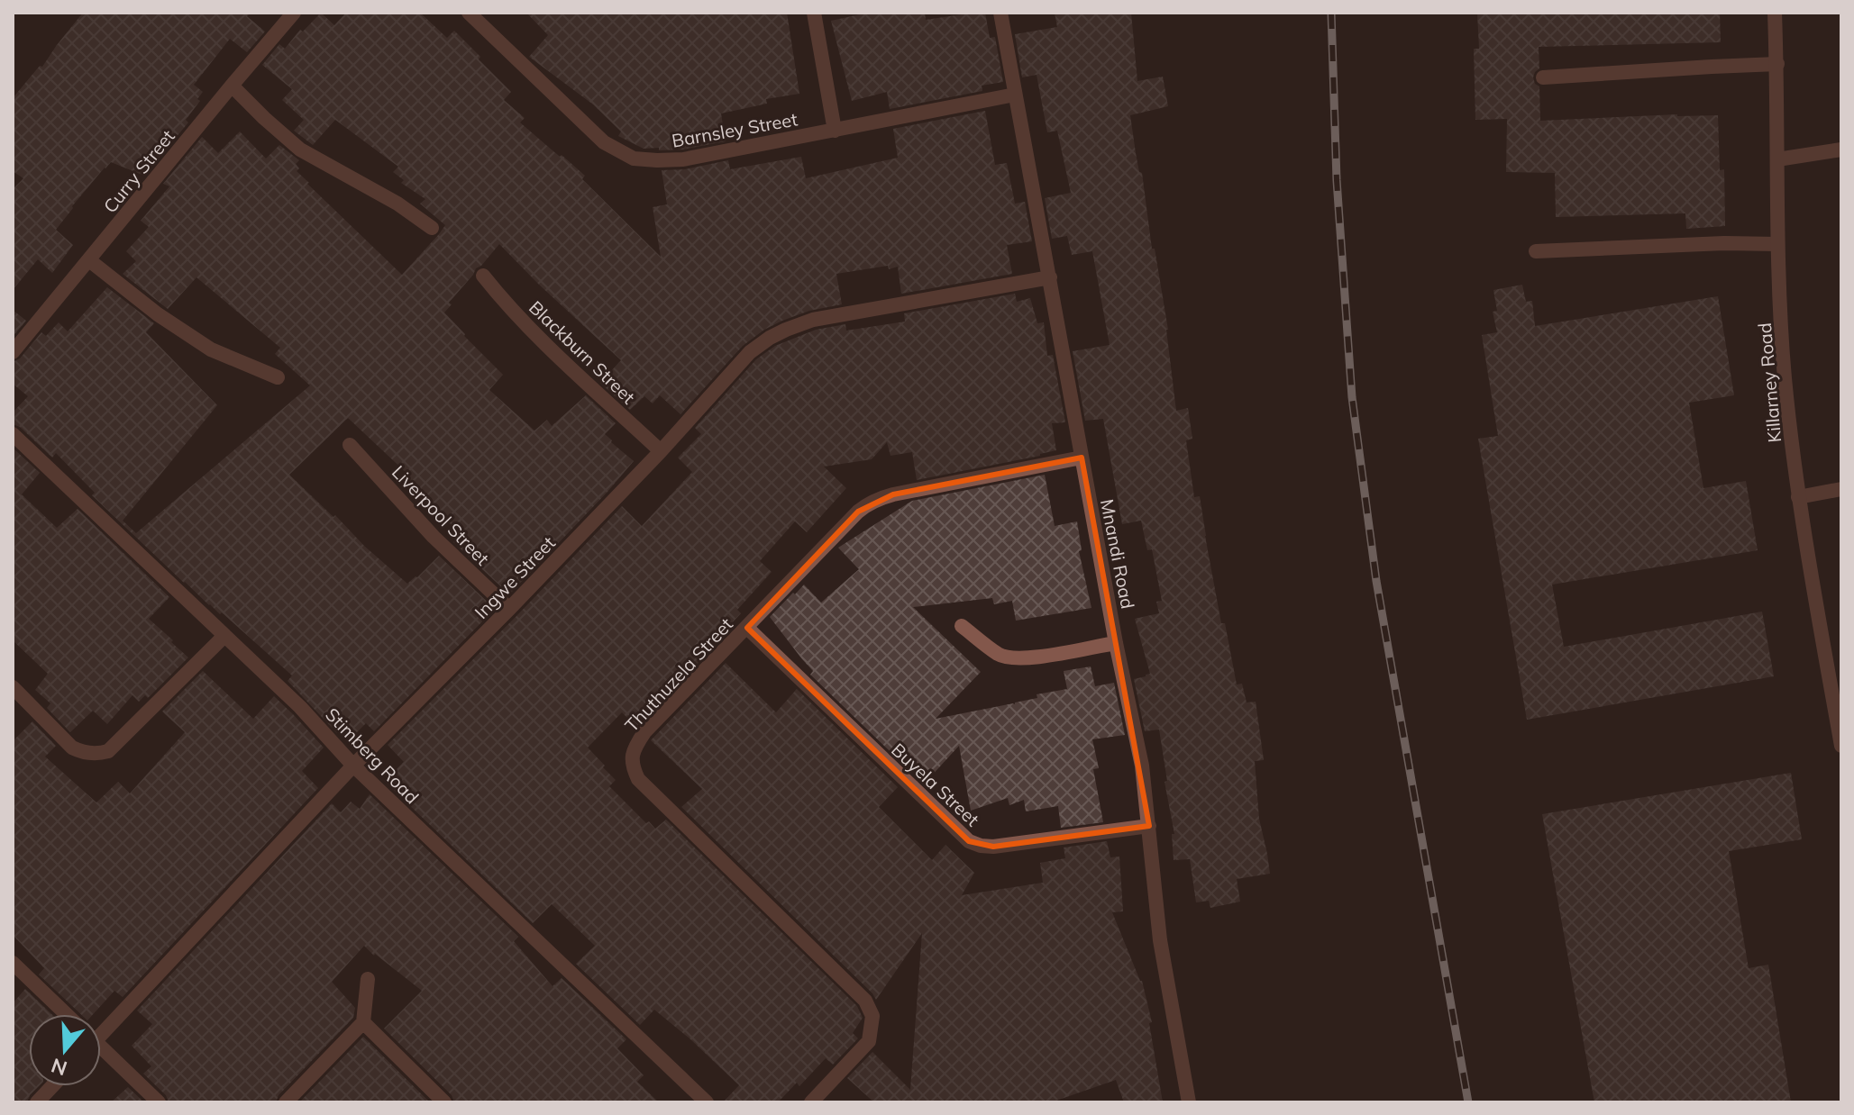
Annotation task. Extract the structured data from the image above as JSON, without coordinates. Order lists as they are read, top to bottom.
{
  "streets": {
    "street": [
      "Barnsley Street",
      "Curry Street",
      "Blackburn Street",
      "Killarney Road",
      "Liverpool Street",
      "Mnandi Road",
      "Ingwe Street",
      "Thuthuzela Street",
      "Stimberg Road",
      "Buyela Street"
    ]
  },
  "crossings": [
    ["Barnsley Street", "Mnandi Road"],
    ["Blackburn Street", "Ingwe Street"],
    ["Liverpool Street", "Ingwe Street"],
    ["Mnandi Road", "Ingwe Street"],
    ["Mnandi Road", "Thuthuzela Street"],
    ["Mnandi Road", "Buyela Street"],
    ["Ingwe Street", "Stimberg Road"],
    ["Thuthuzela Street", "Buyela Street"]
  ],
  "north": "bottom"
}
